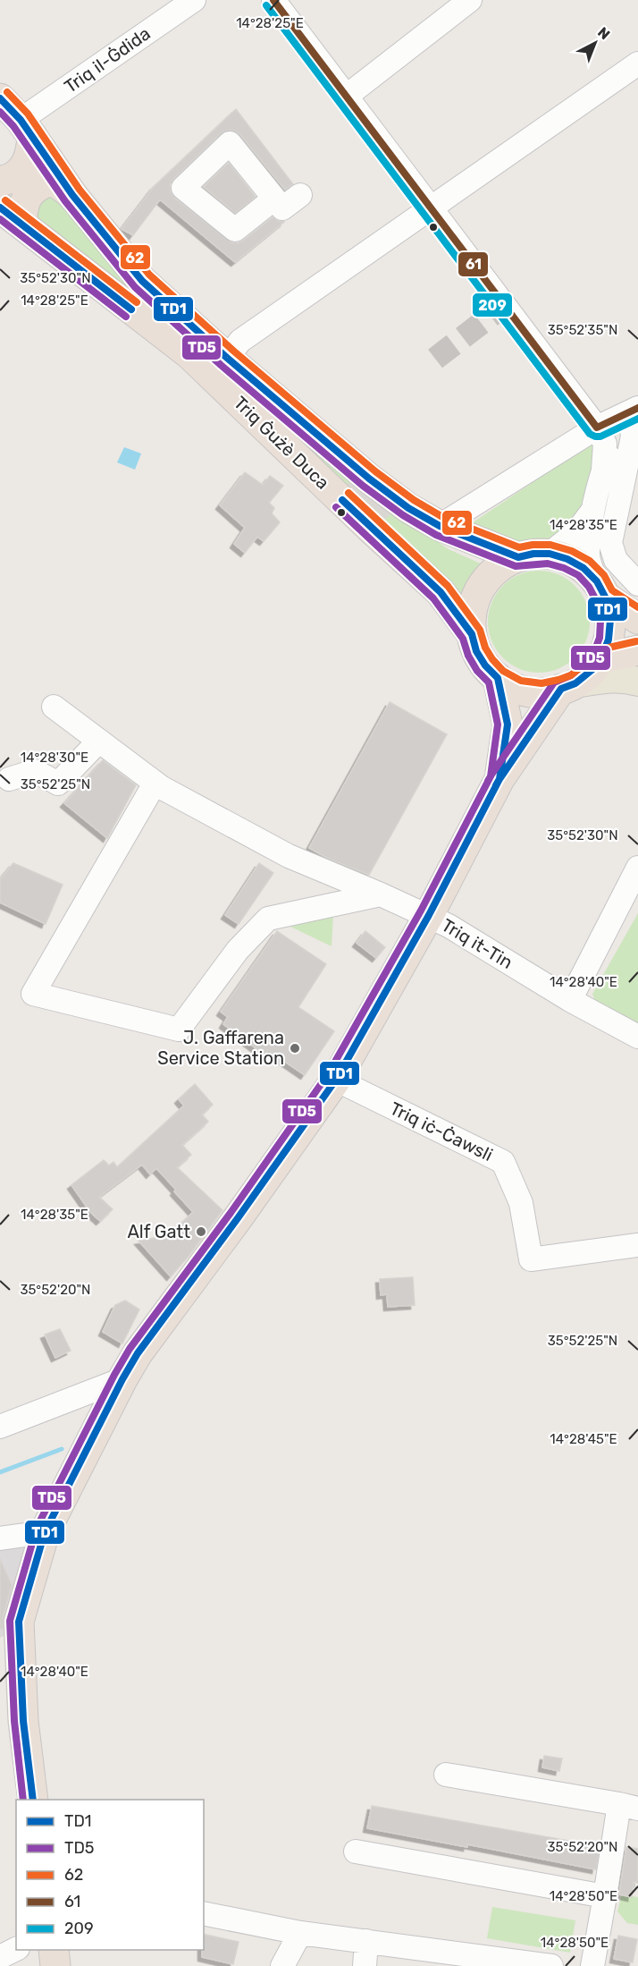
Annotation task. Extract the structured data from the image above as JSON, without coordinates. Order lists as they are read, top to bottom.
{
  "streets": {
    "highway": ["Triq Ġużè Duca"],
    "street": ["Triq il-Ġdida", "Triq it-Tin", "Triq iċ-Ċawsli"]
  },
  "places": ["J. Gaffarena Service Station", "Alf Gatt"],
  "lines": [
    "transit line 61",
    "transit line 209",
    "transit line 62",
    "transit line TD1",
    "transit line TD5"
  ],
  "legend": [
    "TD1",
    "TD5",
    "62",
    "61",
    "209"
  ],
  "north": "top right",
  "coordinates": [
    "14°28'25\"E",
    "35°52'30\"N",
    "35°52'35\"N",
    "14°28'35\"E",
    "14°28'30\"E",
    "35°52'25\"N",
    "14°28'40\"E",
    "35°52'20\"N",
    "14°28'45\"E",
    "14°28'50\"E"
  ]
}
